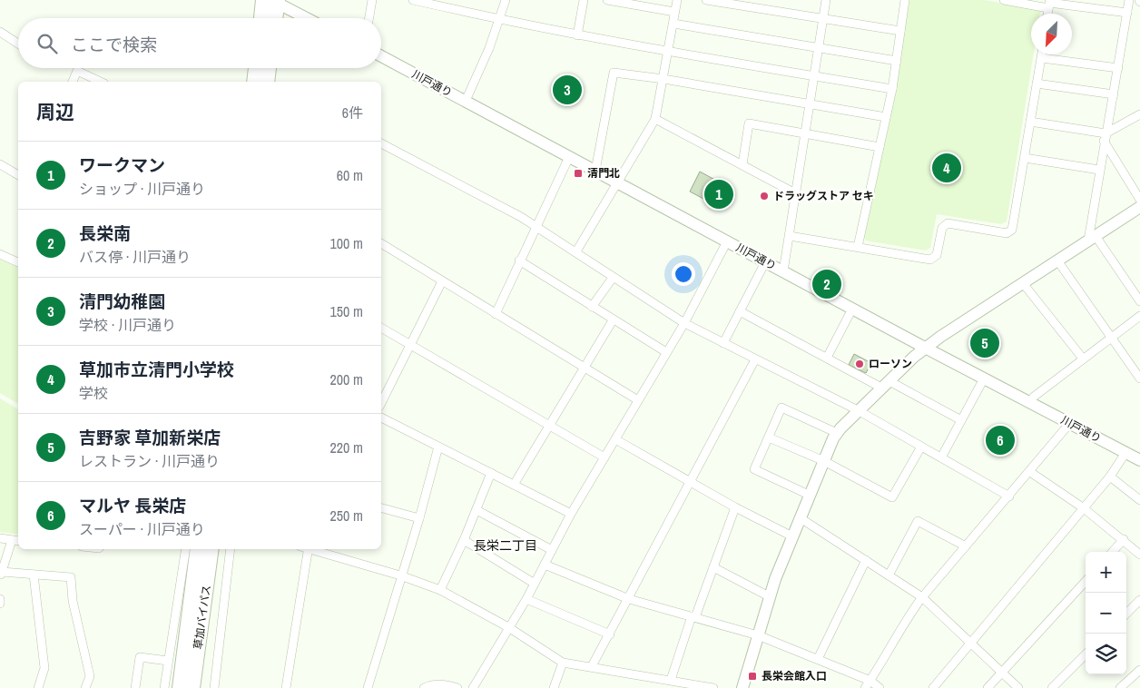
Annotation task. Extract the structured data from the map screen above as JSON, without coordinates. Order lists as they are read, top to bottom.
{
  "streets": {
    "highway": ["草加バイパス"],
    "street": ["川戸通り"]
  },
  "districts": ["長栄二丁目"],
  "places": {
    "transit": ["清門北", "長栄会館入口"],
    "other": ["ドラッグストア セキ", "ローソン"]
  },
  "north": "bottom left",
  "page": {
    "search": "ここで検索",
    "pins": [
      "3",
      "4",
      "1",
      "2",
      "5",
      "6"
    ],
    "heading": ["周辺", "6件"],
    "list": [
      {
        "mark": "1",
        "name": "ワークマン",
        "note": "ショップ · 川戸通り",
        "value": "60 m"
      },
      {
        "mark": "2",
        "name": "長栄南",
        "note": "バス停 · 川戸通り",
        "value": "100 m"
      },
      {
        "mark": "3",
        "name": "清門幼稚園",
        "note": "学校 · 川戸通り",
        "value": "150 m"
      },
      {
        "mark": "4",
        "name": "草加市立清門小学校",
        "note": "学校",
        "value": "200 m"
      },
      {
        "mark": "5",
        "name": "吉野家 草加新栄店",
        "note": "レストラン · 川戸通り",
        "value": "220 m"
      },
      {
        "mark": "6",
        "name": "マルヤ 長栄店",
        "note": "スーパー · 川戸通り",
        "value": "250 m"
      }
    ],
    "map_buttons": ["+", "−"]
  }
}
